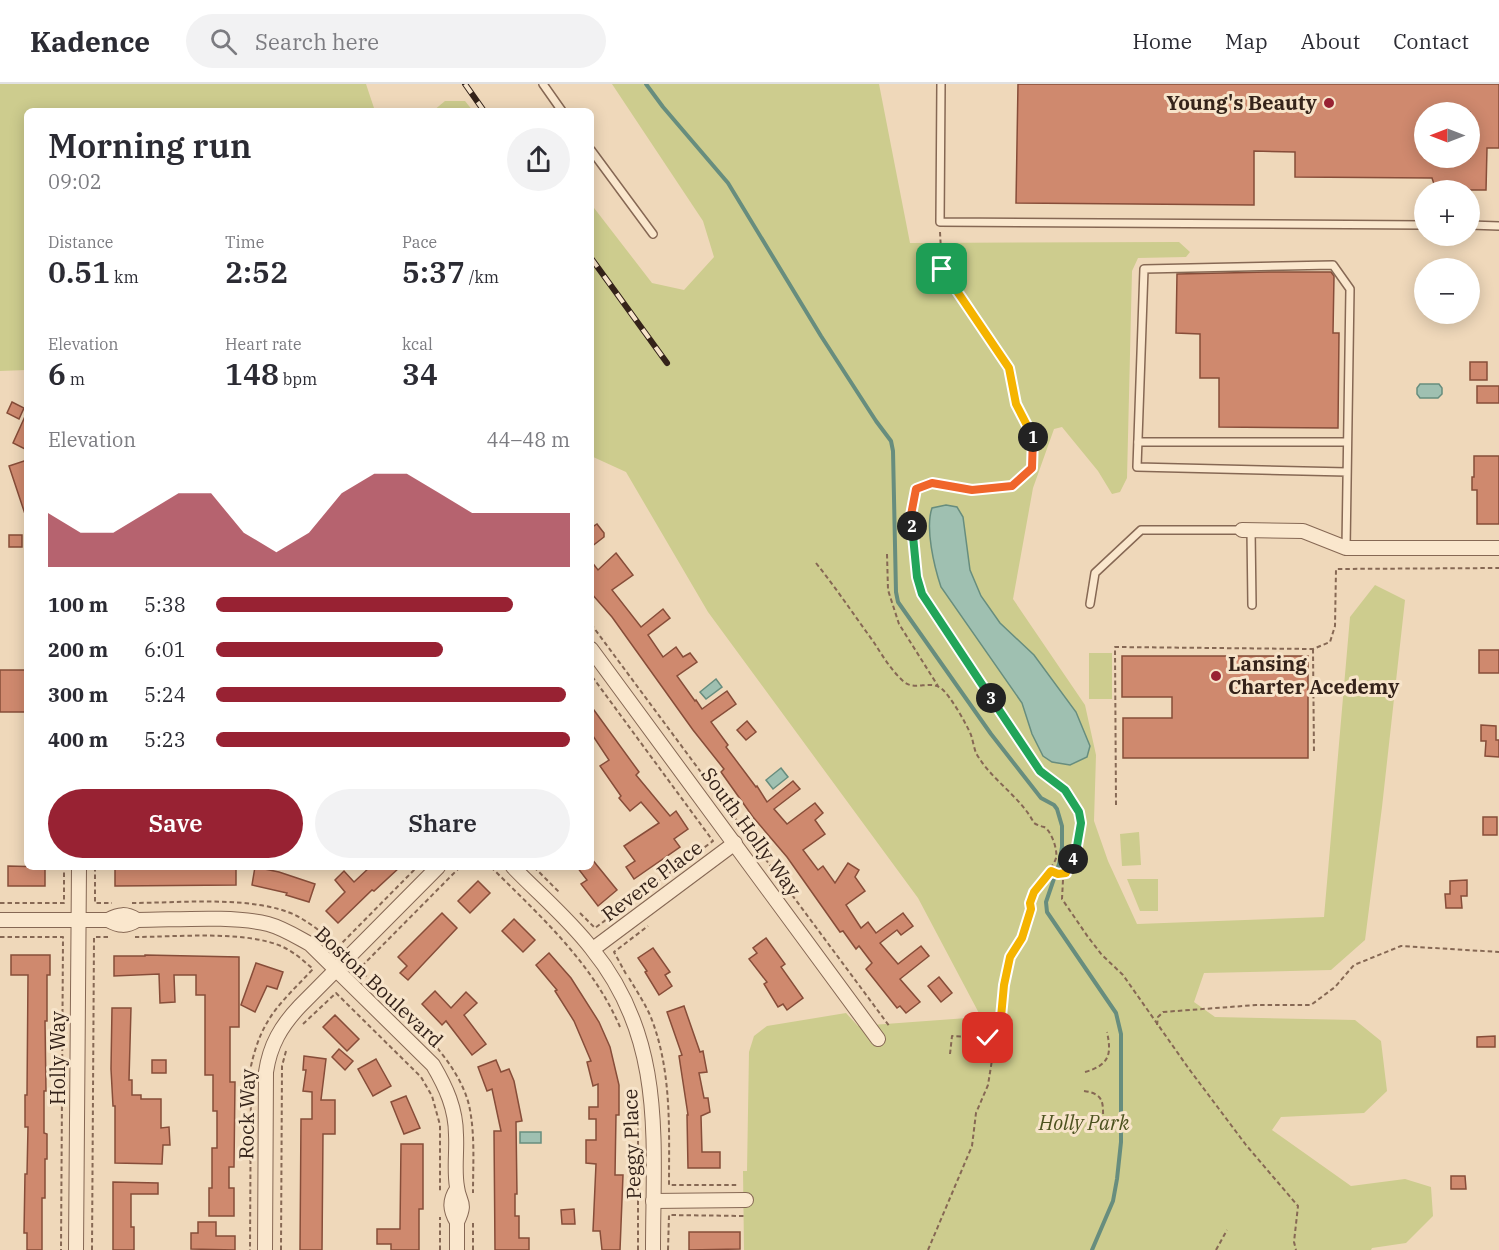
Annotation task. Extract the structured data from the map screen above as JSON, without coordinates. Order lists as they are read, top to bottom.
{
  "streets": {
    "street": [
      "South Holly Way",
      "Revere Place",
      "Boston Boulevard",
      "Holly Way",
      "Rock Way",
      "Peggy Place"
    ]
  },
  "crossings": [
    ["South Holly Way", "Revere Place"],
    ["Revere Place", "Peggy Place"],
    ["Boston Boulevard", "Holly Way"],
    ["Boston Boulevard", "Rock Way"]
  ],
  "parks": ["Holly Park"],
  "places": ["Young's Beauty", "Lansing Charter Acedemy"],
  "north": "left",
  "page": {
    "header": "Kadence",
    "search": "Search here",
    "nav": [
      "Home",
      "Map",
      "About",
      "Contact"
    ],
    "map_buttons": ["+", "−"],
    "heading": ["Morning run", "09:02"],
    "stats": [
      ["Distance", "0.51 km"],
      ["Time", "2:52"],
      ["Pace", "5:37 /km"],
      ["Elevation", "6 m"],
      ["Heart rate", "148 bpm"],
      ["kcal", "34"]
    ],
    "chart": ["Elevation", "44–48 m"],
    "pins": [
      "1",
      "2",
      "3",
      "4"
    ],
    "list": [
      {
        "name": "100 m",
        "note": "5:38"
      },
      {
        "name": "200 m",
        "note": "6:01"
      },
      {
        "name": "300 m",
        "note": "5:24"
      },
      {
        "name": "400 m",
        "note": "5:23"
      }
    ],
    "buttons": ["Save", "Share"]
  }
}
